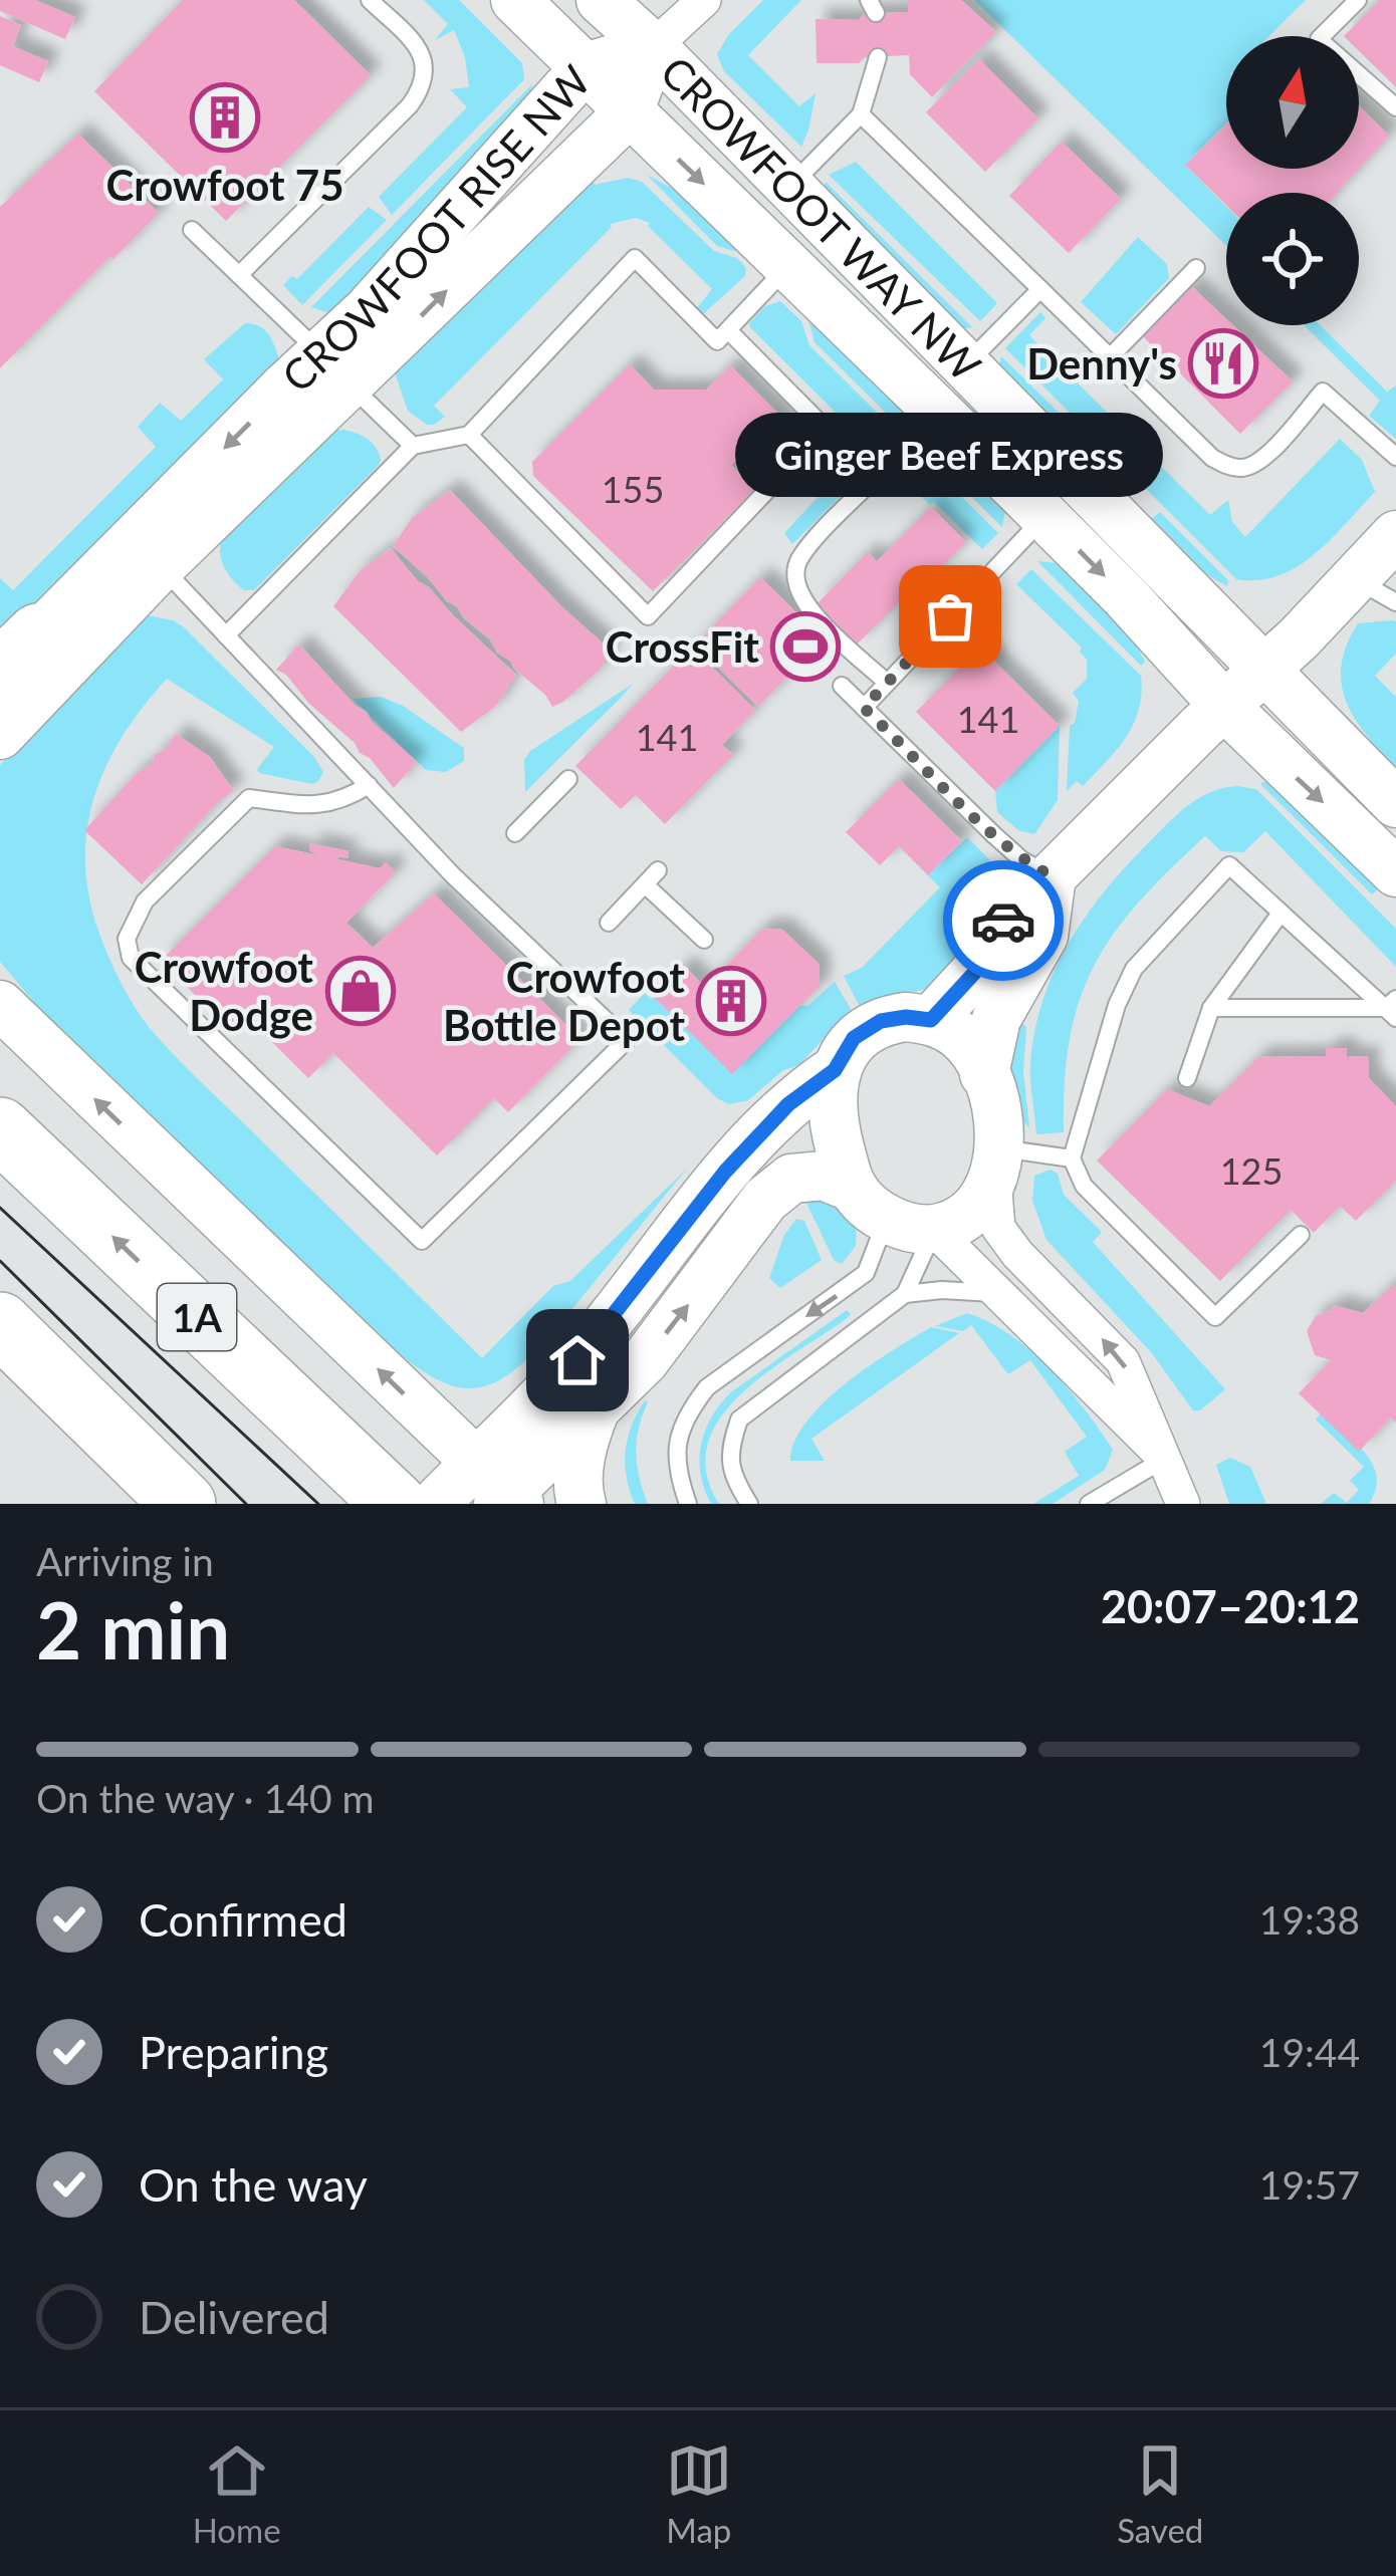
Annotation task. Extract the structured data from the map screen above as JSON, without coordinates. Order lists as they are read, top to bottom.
{
  "streets": {
    "highway": ["1A"],
    "street": ["CROWFOOT WAY NW", "CROWFOOT RISE NW"]
  },
  "crossings": [
    ["CROWFOOT WAY NW", "CROWFOOT RISE NW"]
  ],
  "places": {
    "building": ["Crowfoot 75", "Crowfoot Bottle Depot"],
    "restaurant": ["Denny's"],
    "other": ["Ginger Beef Express"],
    "sports": ["CrossFit"],
    "shop": ["Crowfoot Dodge"]
  },
  "house_numbers": [
    "155",
    "141",
    "141",
    "125"
  ],
  "north": "top",
  "page": {
    "bubble": "Ginger Beef Express",
    "heading": ["2 min", "Arriving in", "20:07–20:12"],
    "bar": "On the way · 140 m",
    "list": [
      ["Confirmed", "19:38"],
      ["Preparing", "19:44"],
      ["On the way", "19:57"],
      "Delivered"
    ],
    "tabs": ["Home", "Map", "Saved"]
  }
}
